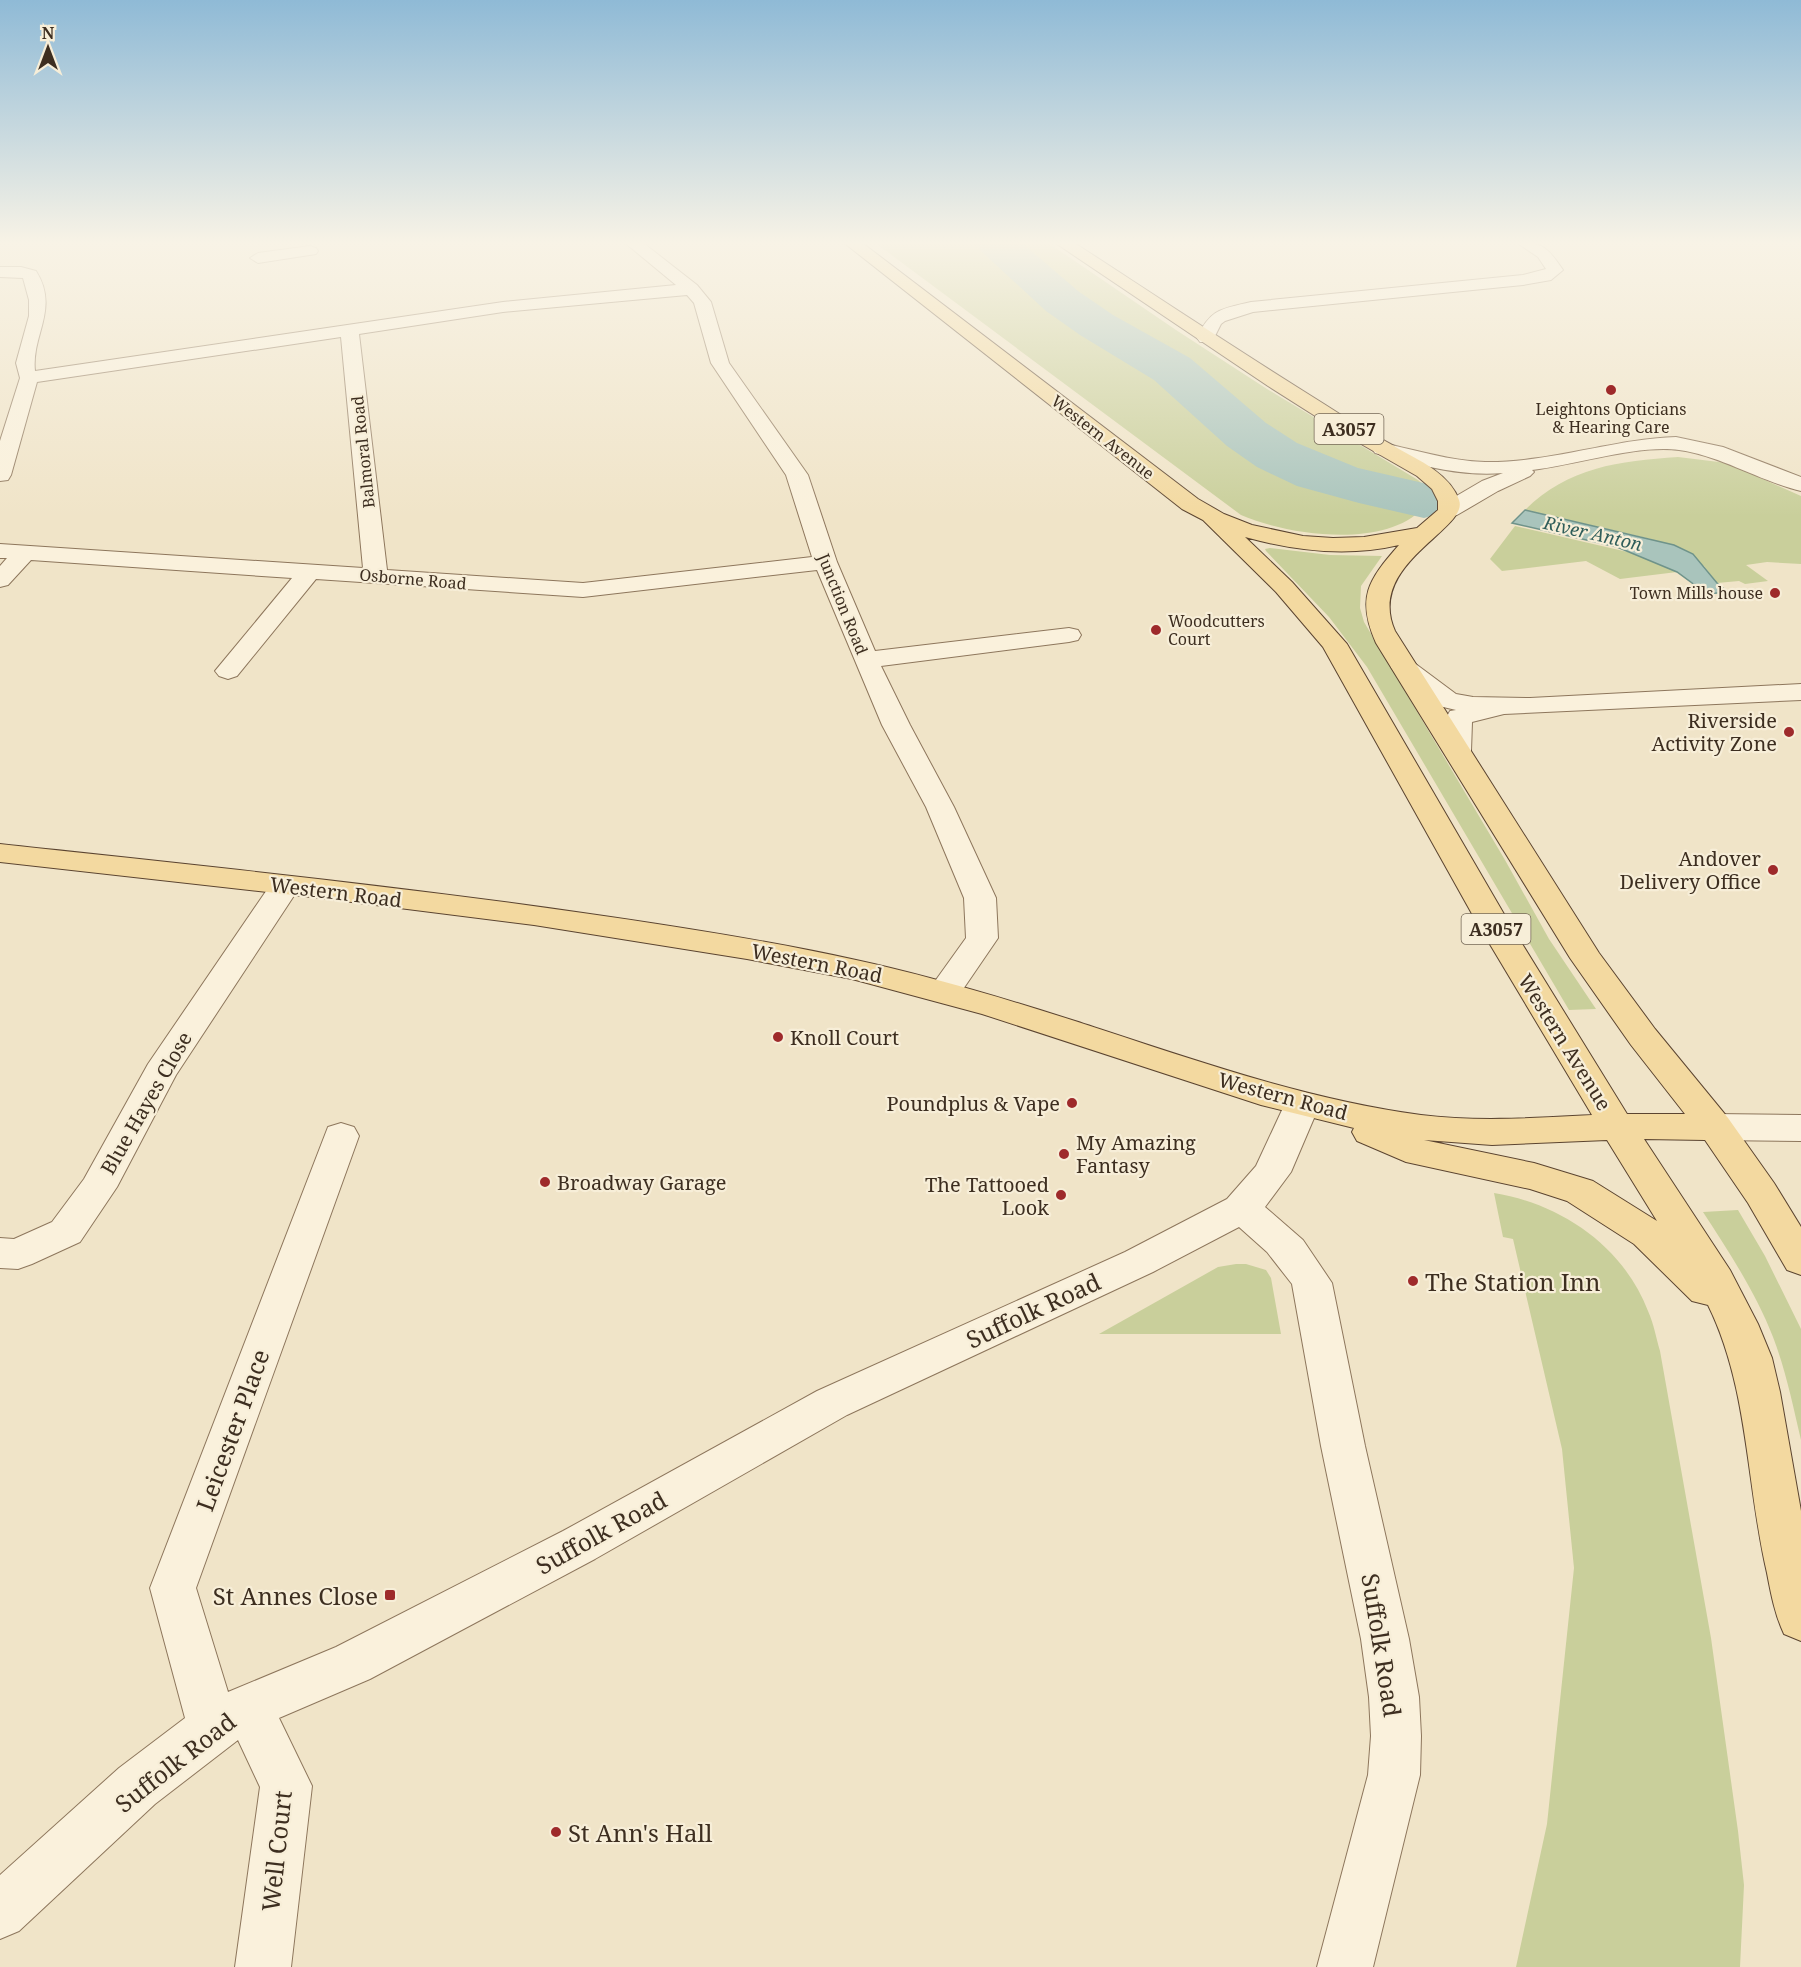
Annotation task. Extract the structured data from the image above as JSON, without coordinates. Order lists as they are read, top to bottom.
{
  "streets": {
    "main road": ["A3057", "Western Avenue", "Western Road"],
    "street": [
      "Balmoral Road",
      "Osborne Road",
      "Junction Road",
      "Blue Hayes Close",
      "Suffolk Road",
      "Leicester Place",
      "Well Court"
    ]
  },
  "crossings": [
    ["A3057", "Western Avenue"],
    ["A3057", "Western Road"],
    ["Western Avenue", "Western Road"],
    ["Balmoral Road", "Osborne Road"],
    ["Osborne Road", "Junction Road"],
    ["Junction Road", "Western Road"],
    ["Western Road", "Blue Hayes Close"],
    ["Western Road", "Suffolk Road"],
    ["Suffolk Road", "Leicester Place"],
    ["Suffolk Road", "Well Court"],
    ["Leicester Place", "Well Court"]
  ],
  "water": ["River Anton"],
  "places": {
    "other": [
      "Leightons Opticians & Hearing Care",
      "Town Mills house",
      "Woodcutters Court",
      "Riverside Activity Zone",
      "Andover Delivery Office",
      "Knoll Court",
      "Poundplus & Vape",
      "My Amazing Fantasy",
      "Broadway Garage",
      "The Tattooed Look",
      "The Station Inn",
      "St Ann's Hall"
    ],
    "transit": ["St Annes Close"]
  },
  "north": "top"
}
